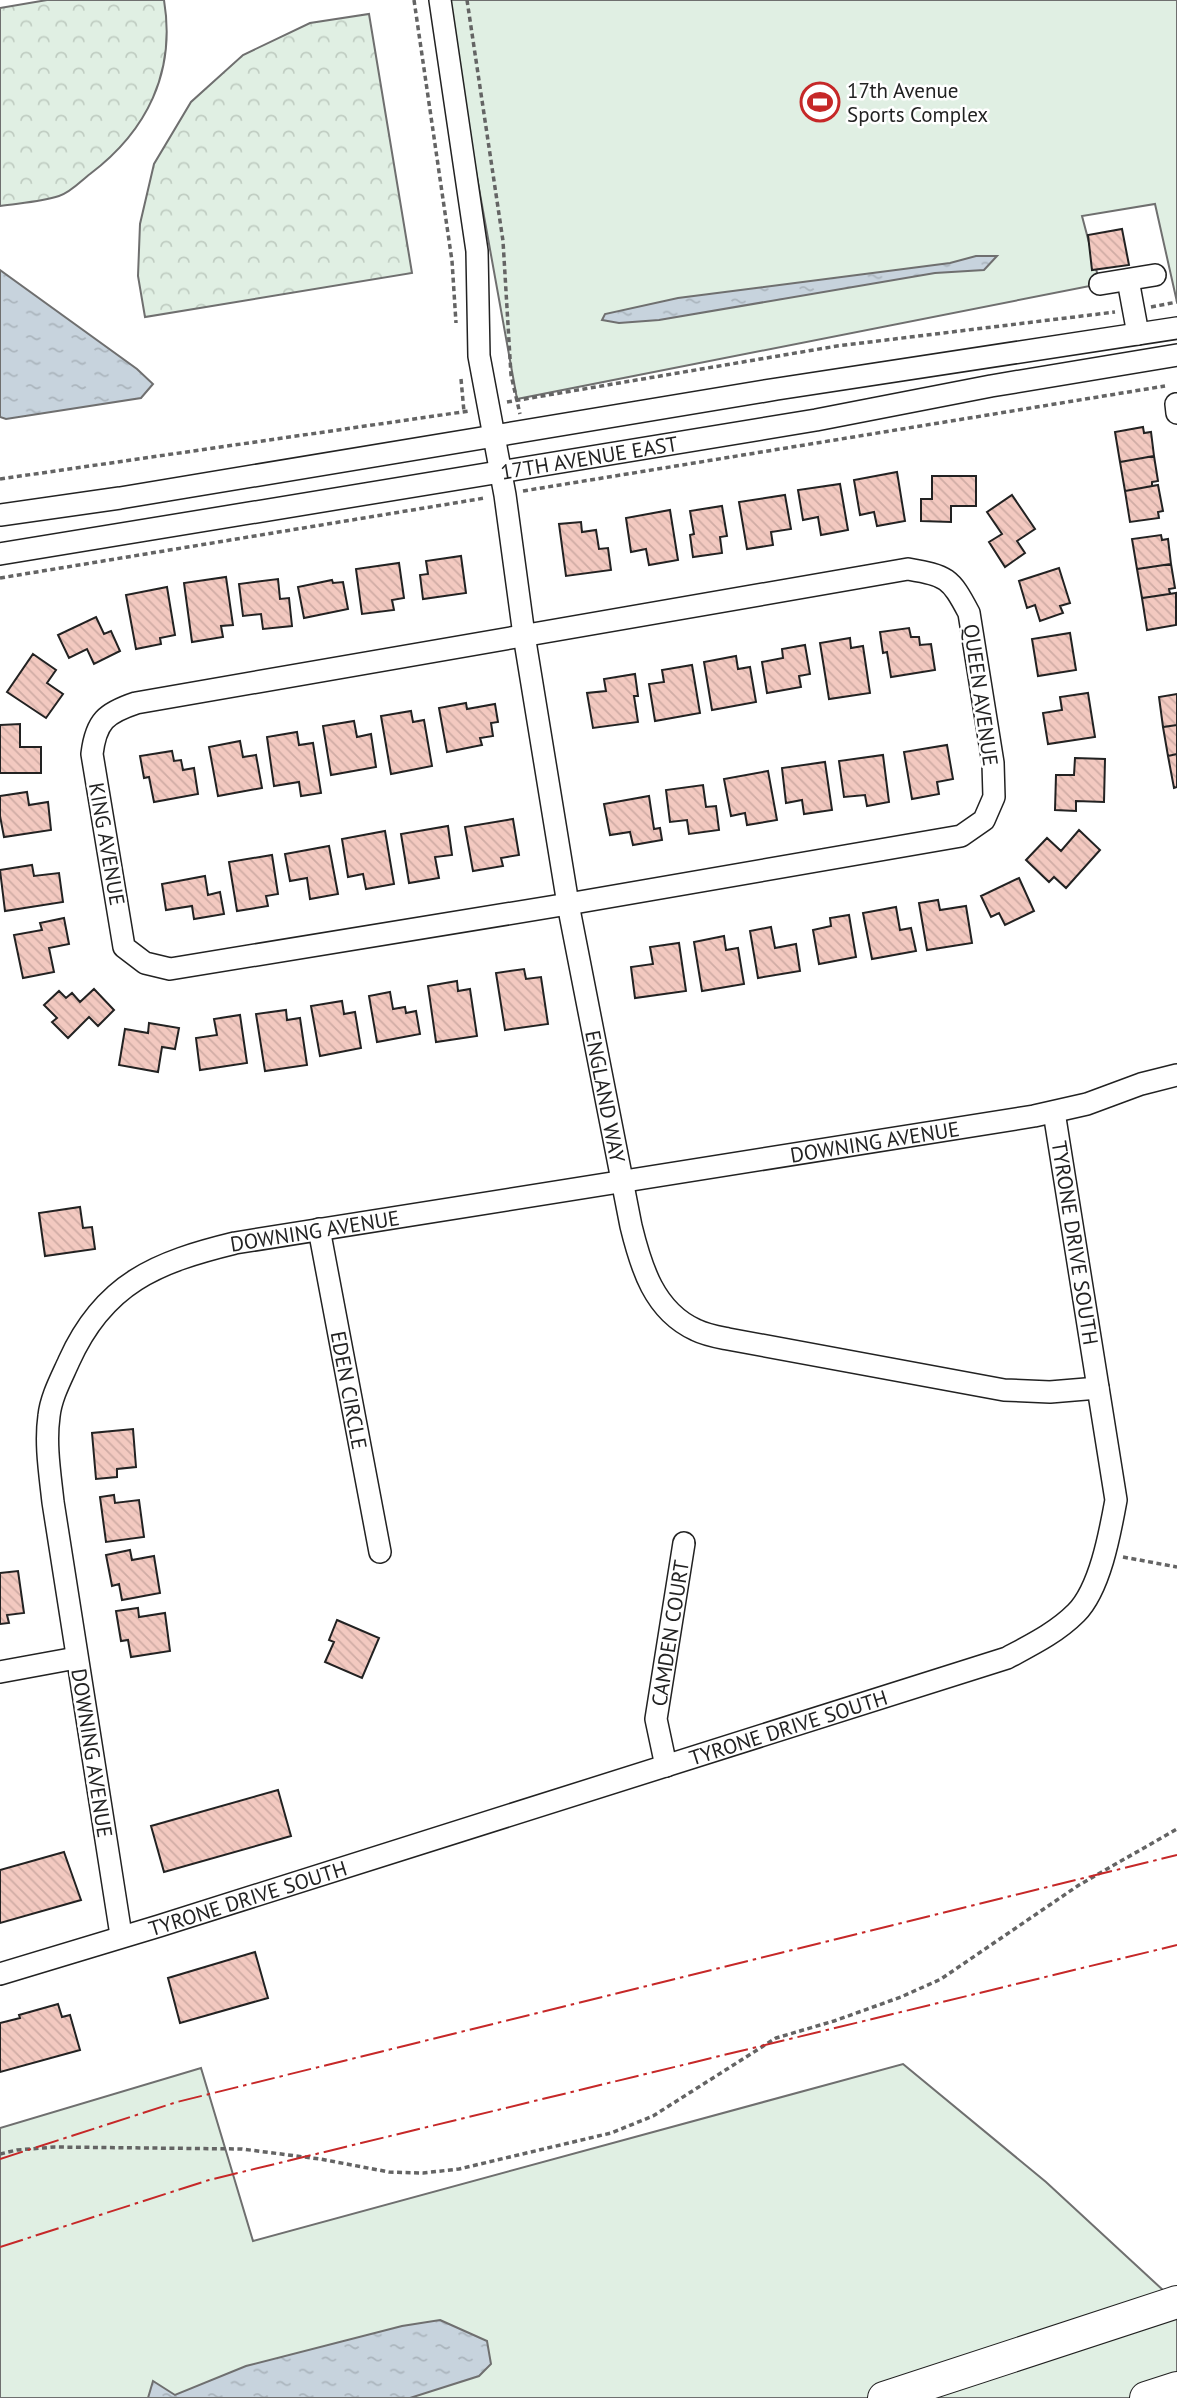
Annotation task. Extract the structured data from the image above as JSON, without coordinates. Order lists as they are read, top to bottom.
{
  "streets": {
    "street": [
      "17TH AVENUE EAST",
      "QUEEN AVENUE",
      "KING AVENUE",
      "ENGLAND WAY",
      "DOWNING AVENUE",
      "TYRONE DRIVE SOUTH",
      "EDEN CIRCLE",
      "CAMDEN COURT"
    ]
  },
  "crossings": [
    ["17TH AVENUE EAST", "ENGLAND WAY"],
    ["QUEEN AVENUE", "KING AVENUE"],
    ["QUEEN AVENUE", "ENGLAND WAY"],
    ["KING AVENUE", "ENGLAND WAY"],
    ["ENGLAND WAY", "DOWNING AVENUE"],
    ["ENGLAND WAY", "TYRONE DRIVE SOUTH"],
    ["DOWNING AVENUE", "TYRONE DRIVE SOUTH"],
    ["DOWNING AVENUE", "EDEN CIRCLE"],
    ["TYRONE DRIVE SOUTH", "CAMDEN COURT"]
  ],
  "places": {
    "sports": ["17th Avenue Sports Complex"]
  }
}
